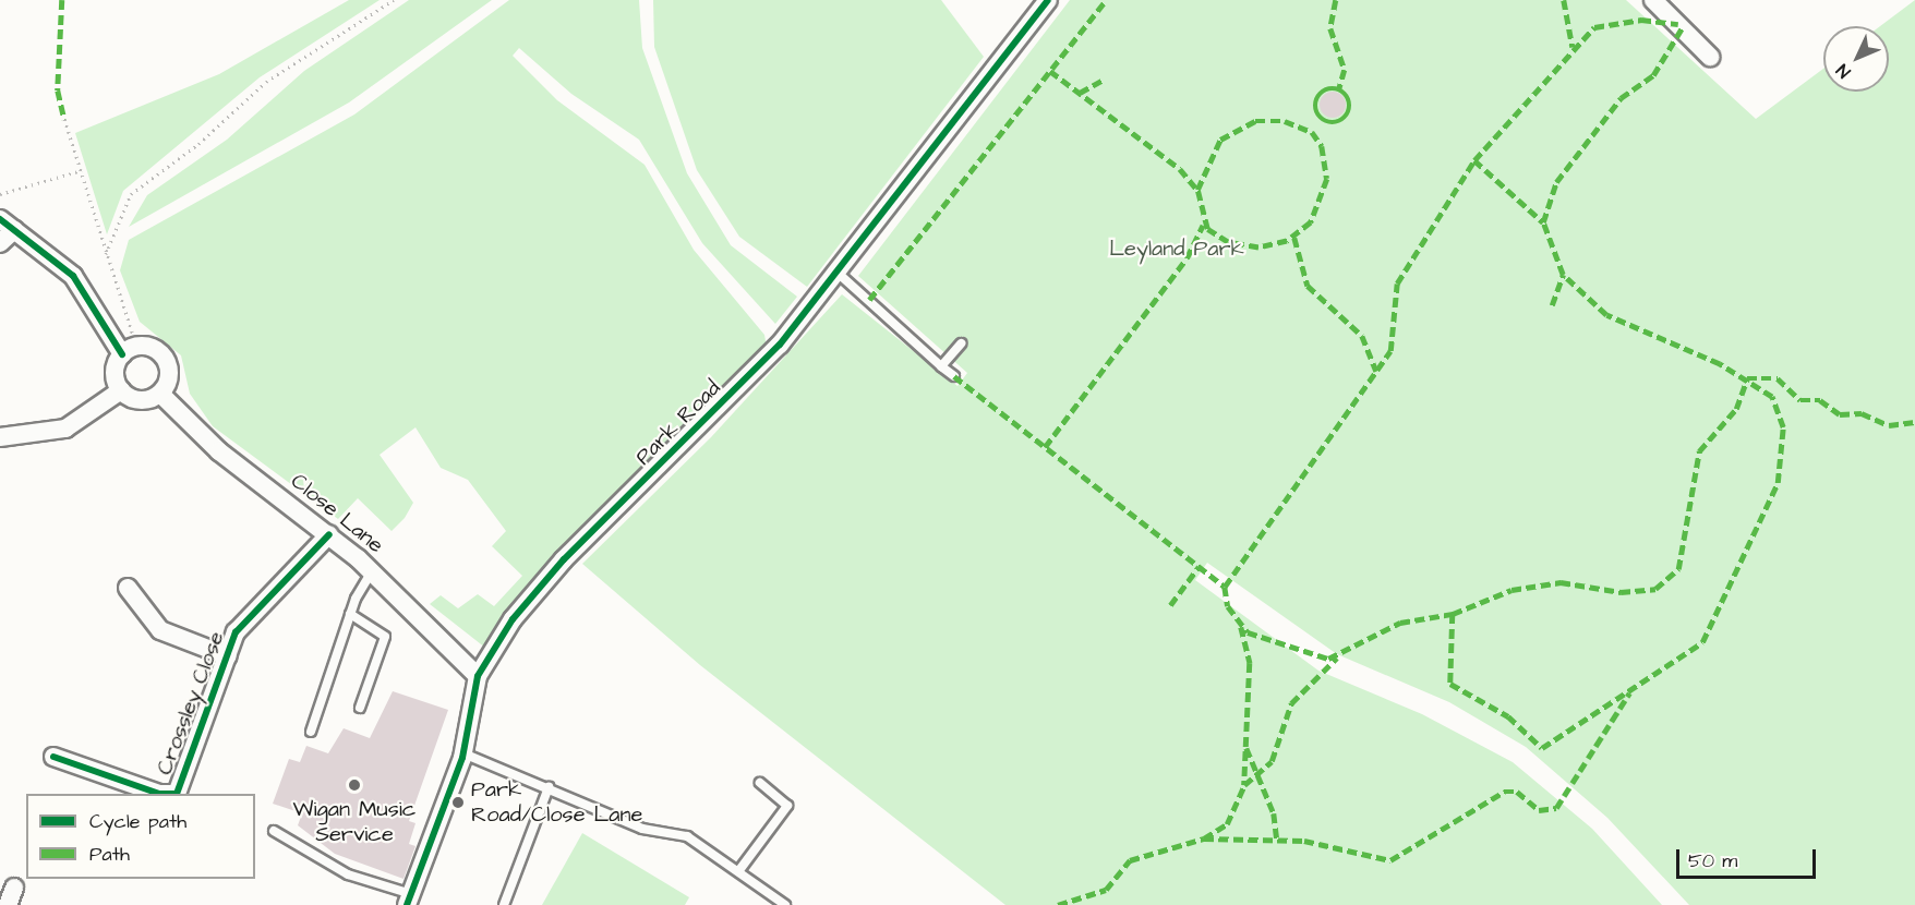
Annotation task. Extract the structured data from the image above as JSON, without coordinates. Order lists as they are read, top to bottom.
{
  "streets": {
    "street": ["Park Road", "Close Lane", "Crossley Close"]
  },
  "crossings": [
    ["Park Road", "Close Lane"],
    ["Close Lane", "Crossley Close"]
  ],
  "parks": ["Leyland Park"],
  "places": ["Wigan Music Service", "Park Road/Close Lane"],
  "legend": ["Cycle path", "Path"],
  "scale_bar": "50 m",
  "north": "bottom left"
}
